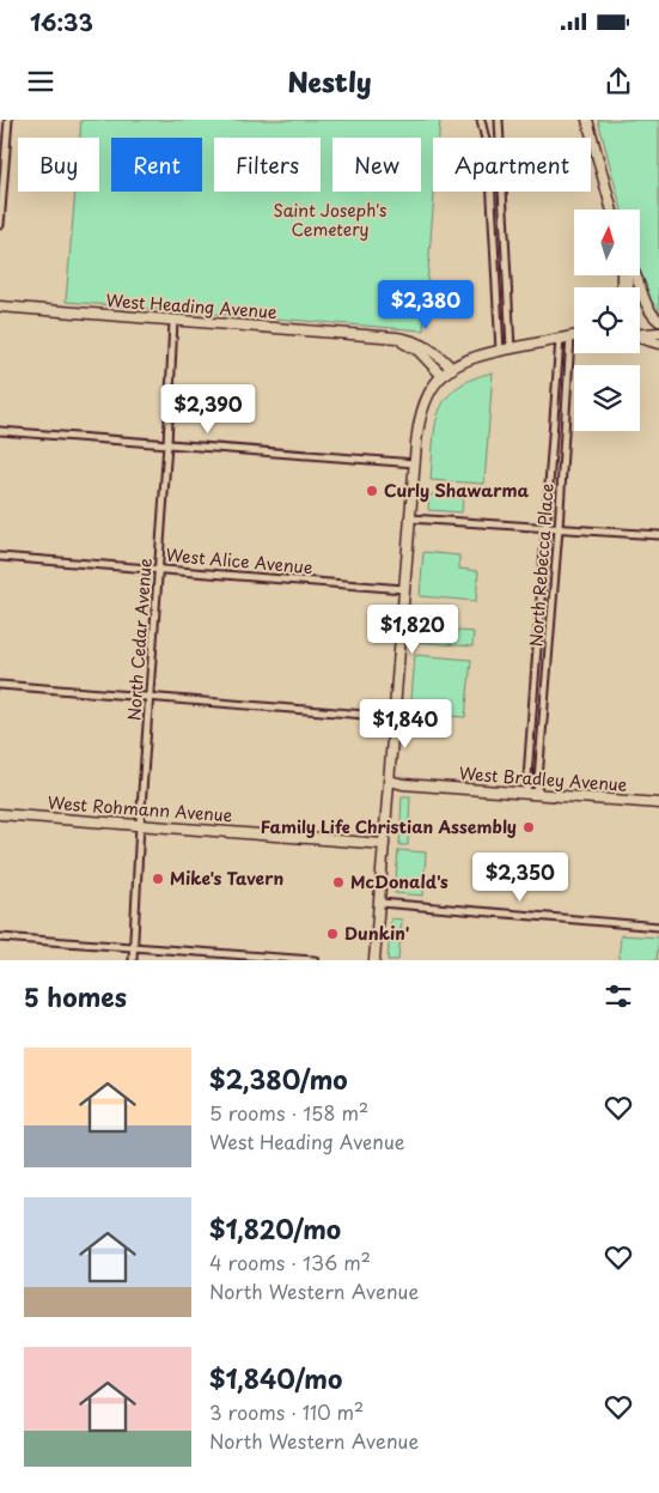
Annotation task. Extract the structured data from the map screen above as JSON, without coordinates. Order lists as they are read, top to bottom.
{
  "streets": {
    "street": [
      "West Heading Avenue",
      "West Alice Avenue",
      "North Rebecca Place",
      "North Cedar Avenue",
      "West Bradley Avenue",
      "West Rohmann Avenue"
    ]
  },
  "crossings": [
    ["West Heading Avenue", "North Cedar Avenue"],
    ["West Alice Avenue", "North Cedar Avenue"],
    ["North Rebecca Place", "West Bradley Avenue"],
    ["North Cedar Avenue", "West Rohmann Avenue"]
  ],
  "parks": ["Saint Joseph's Cemetery"],
  "places": [
    "Curly Shawarma",
    "Family Life Christian Assembly",
    "Mike's Tavern",
    "McDonald's",
    "Dunkin'"
  ],
  "north": "top",
  "page": {
    "status": "16:33",
    "header": "Nestly",
    "chip": [
      "Buy",
      "Rent",
      "Filters",
      "New",
      "Apartment"
    ],
    "price": [
      "$2,380",
      "$2,390",
      "$1,820",
      "$1,840",
      "$2,350"
    ],
    "heading": "5 homes",
    "list": [
      {
        "name": "$2,380/mo",
        "note": "5 rooms · 158 m² · West Heading Avenue"
      },
      {
        "name": "$1,820/mo",
        "note": "4 rooms · 136 m² · North Western Avenue"
      },
      {
        "name": "$1,840/mo",
        "note": "3 rooms · 110 m² · North Western Avenue"
      }
    ]
  }
}
